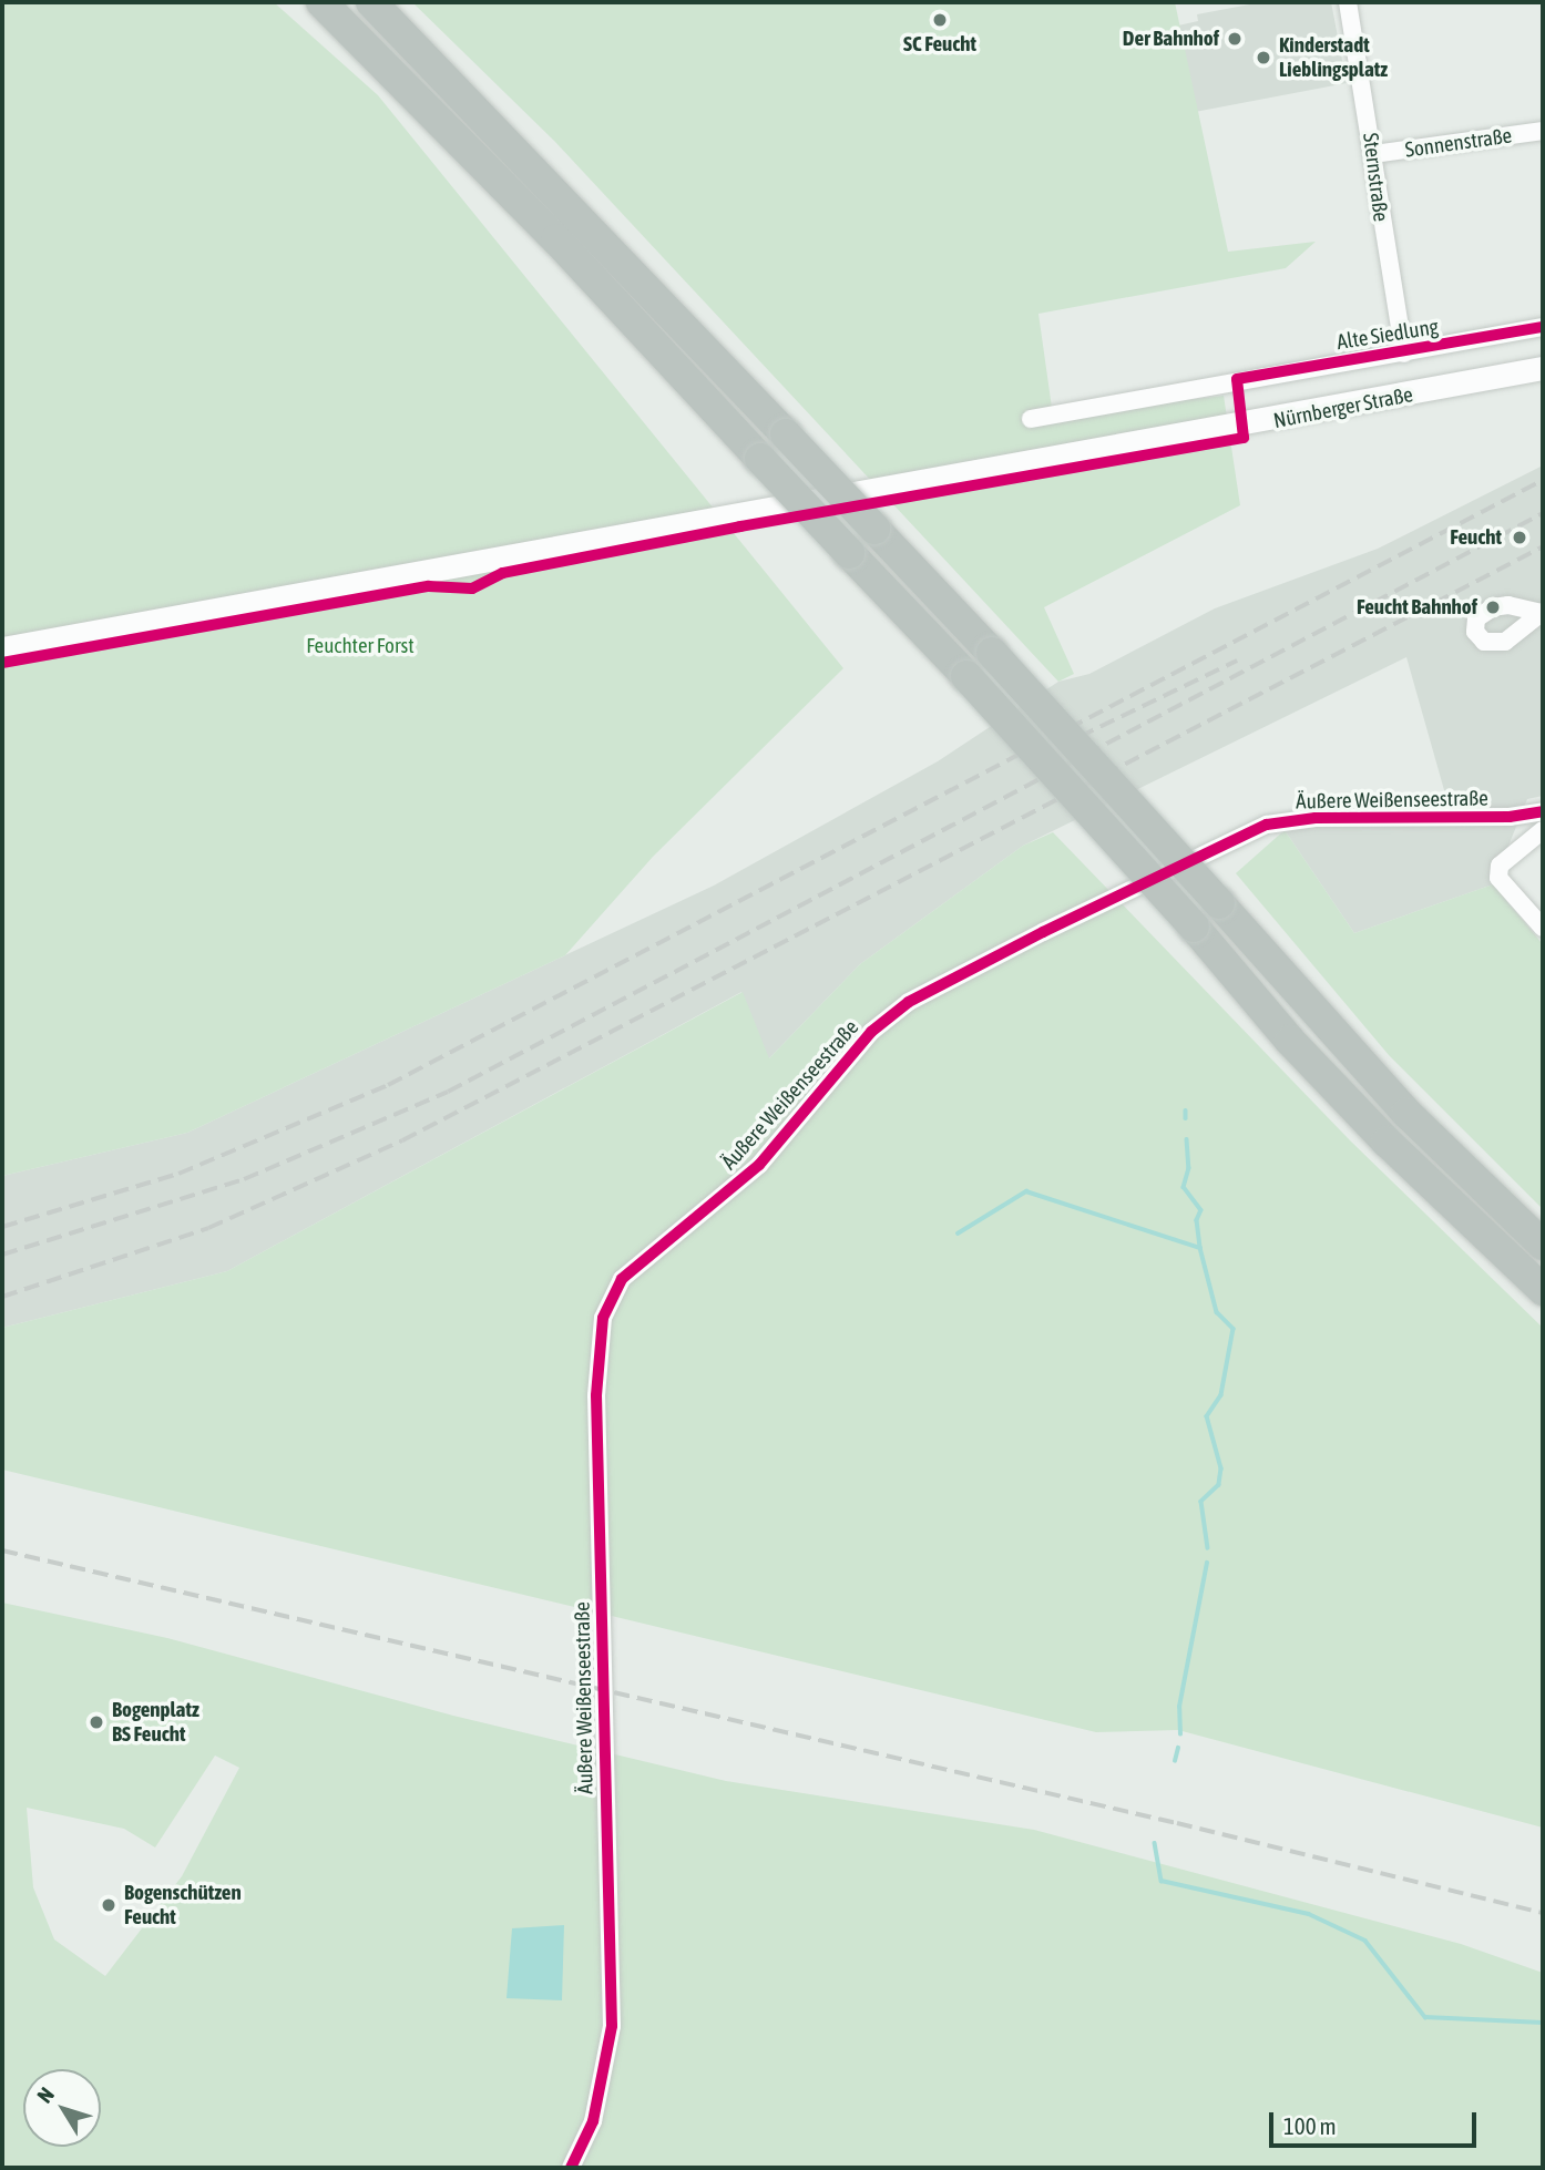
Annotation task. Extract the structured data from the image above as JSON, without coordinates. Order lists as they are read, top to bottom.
{
  "streets": {
    "main road": ["Nürnberger Straße"],
    "street": [
      "Sonnenstraße",
      "Sternstraße",
      "Alte Siedlung",
      "Äußere Weißenseestraße"
    ]
  },
  "crossings": [
    ["Sonnenstraße", "Sternstraße"],
    ["Sternstraße", "Alte Siedlung"]
  ],
  "parks": ["Feuchter Forst"],
  "places": [
    "SC Feucht",
    "Der Bahnhof",
    "Kinderstadt Lieblingsplatz",
    "Feucht",
    "Feucht Bahnhof",
    "Bogenplatz BS Feucht",
    "Bogenschützen Feucht"
  ],
  "scale_bar": "100 m",
  "north": "top left"
}
